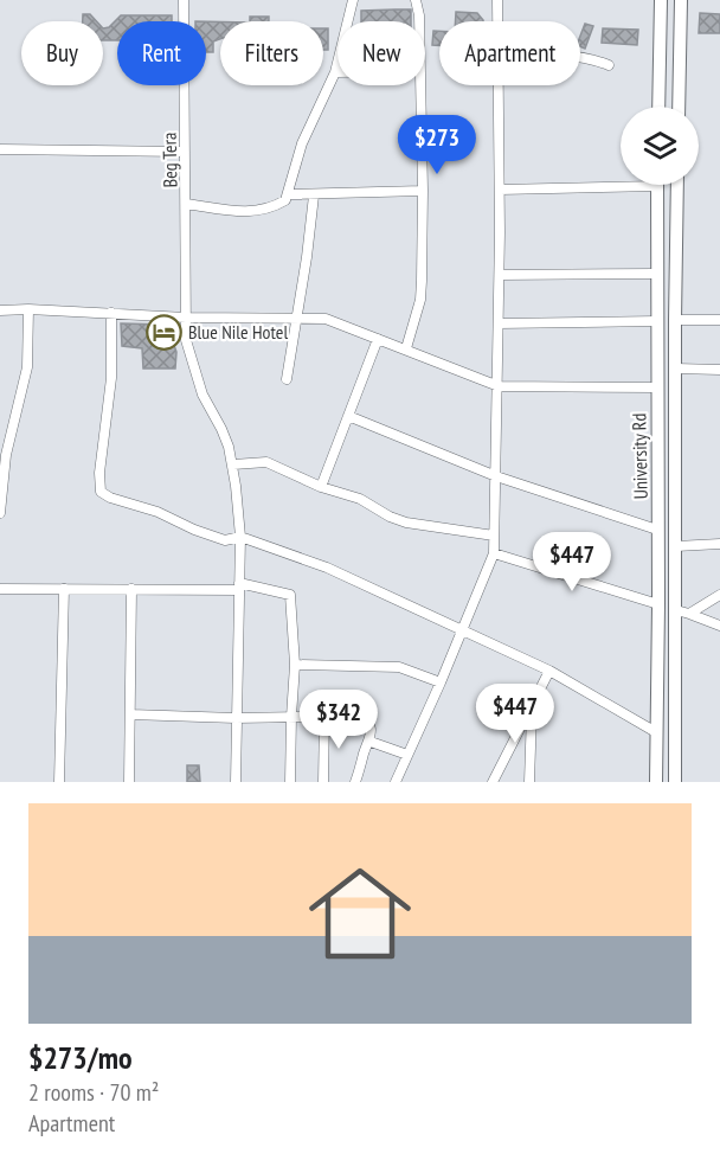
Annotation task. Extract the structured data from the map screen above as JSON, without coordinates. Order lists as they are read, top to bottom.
{
  "streets": {
    "street": ["Beg Tera", "University Rd"]
  },
  "places": {
    "hotel": ["Blue Nile Hotel"]
  },
  "page": {
    "chip": [
      "Buy",
      "Rent",
      "Filters",
      "New",
      "Apartment"
    ],
    "price": [
      "$273",
      "$447",
      "$447",
      "$342"
    ],
    "list": [
      {
        "name": "$273/mo",
        "note": "2 rooms · 70 m² · Apartment"
      }
    ]
  }
}
